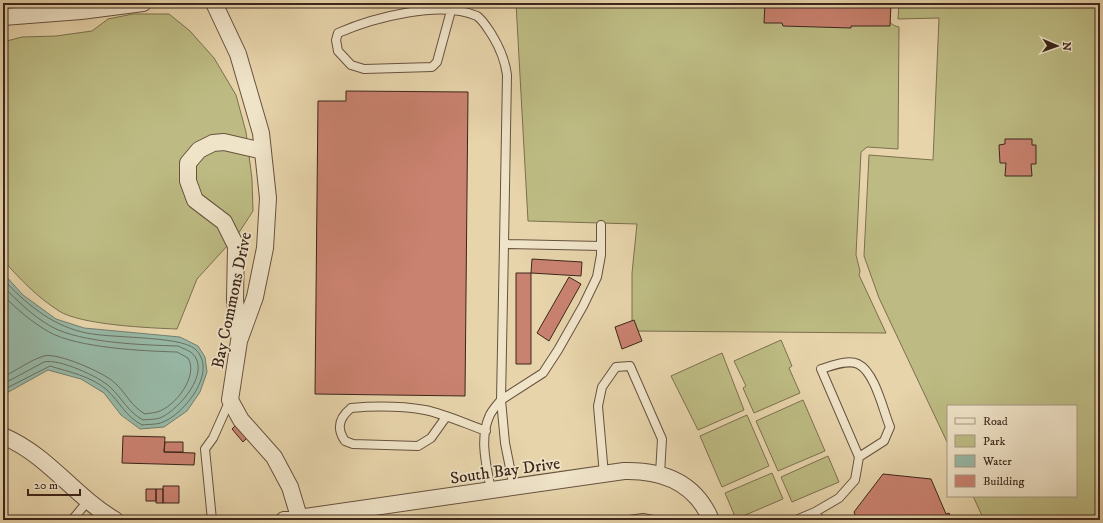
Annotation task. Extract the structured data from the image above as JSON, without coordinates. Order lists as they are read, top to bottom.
{
  "streets": {
    "street": ["Bay Commons Drive", "South Bay Drive"]
  },
  "legend": [
    "Road",
    "Park",
    "Water",
    "Building"
  ],
  "scale_bar": "20 m",
  "north": "right"
}
